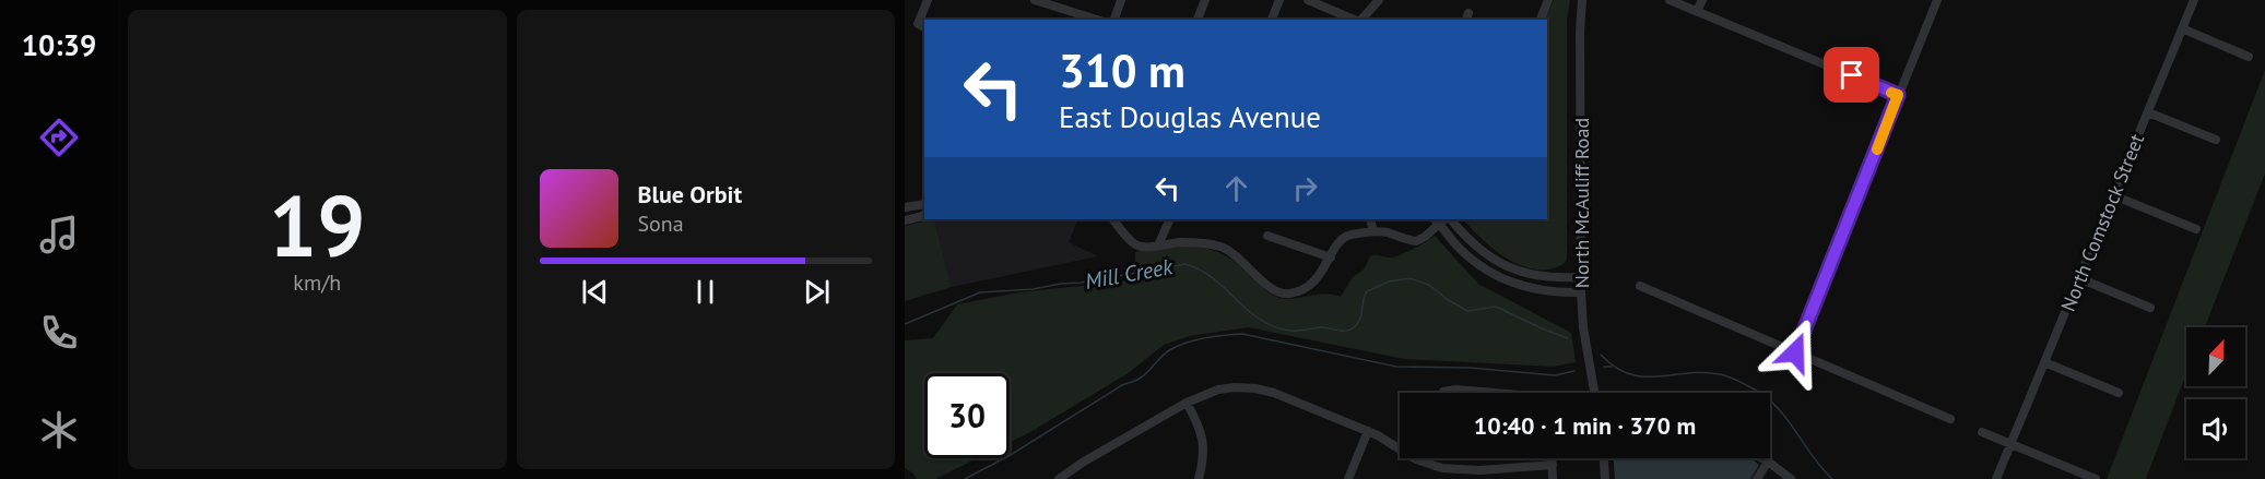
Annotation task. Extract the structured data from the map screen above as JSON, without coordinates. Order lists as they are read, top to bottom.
{
  "streets": {
    "street": ["North McAuliff Road", "North Comstock Street"]
  },
  "water": ["Mill Creek"],
  "north": "top right",
  "page": {
    "tabs": "10:39",
    "tile": ["19", "km/h"],
    "turn": ["310 m", "East Douglas Avenue"],
    "song": ["Blue Orbit", "Sona"],
    "limit": "30",
    "trip": "10:40 · 1 min · 370 m"
  }
}
